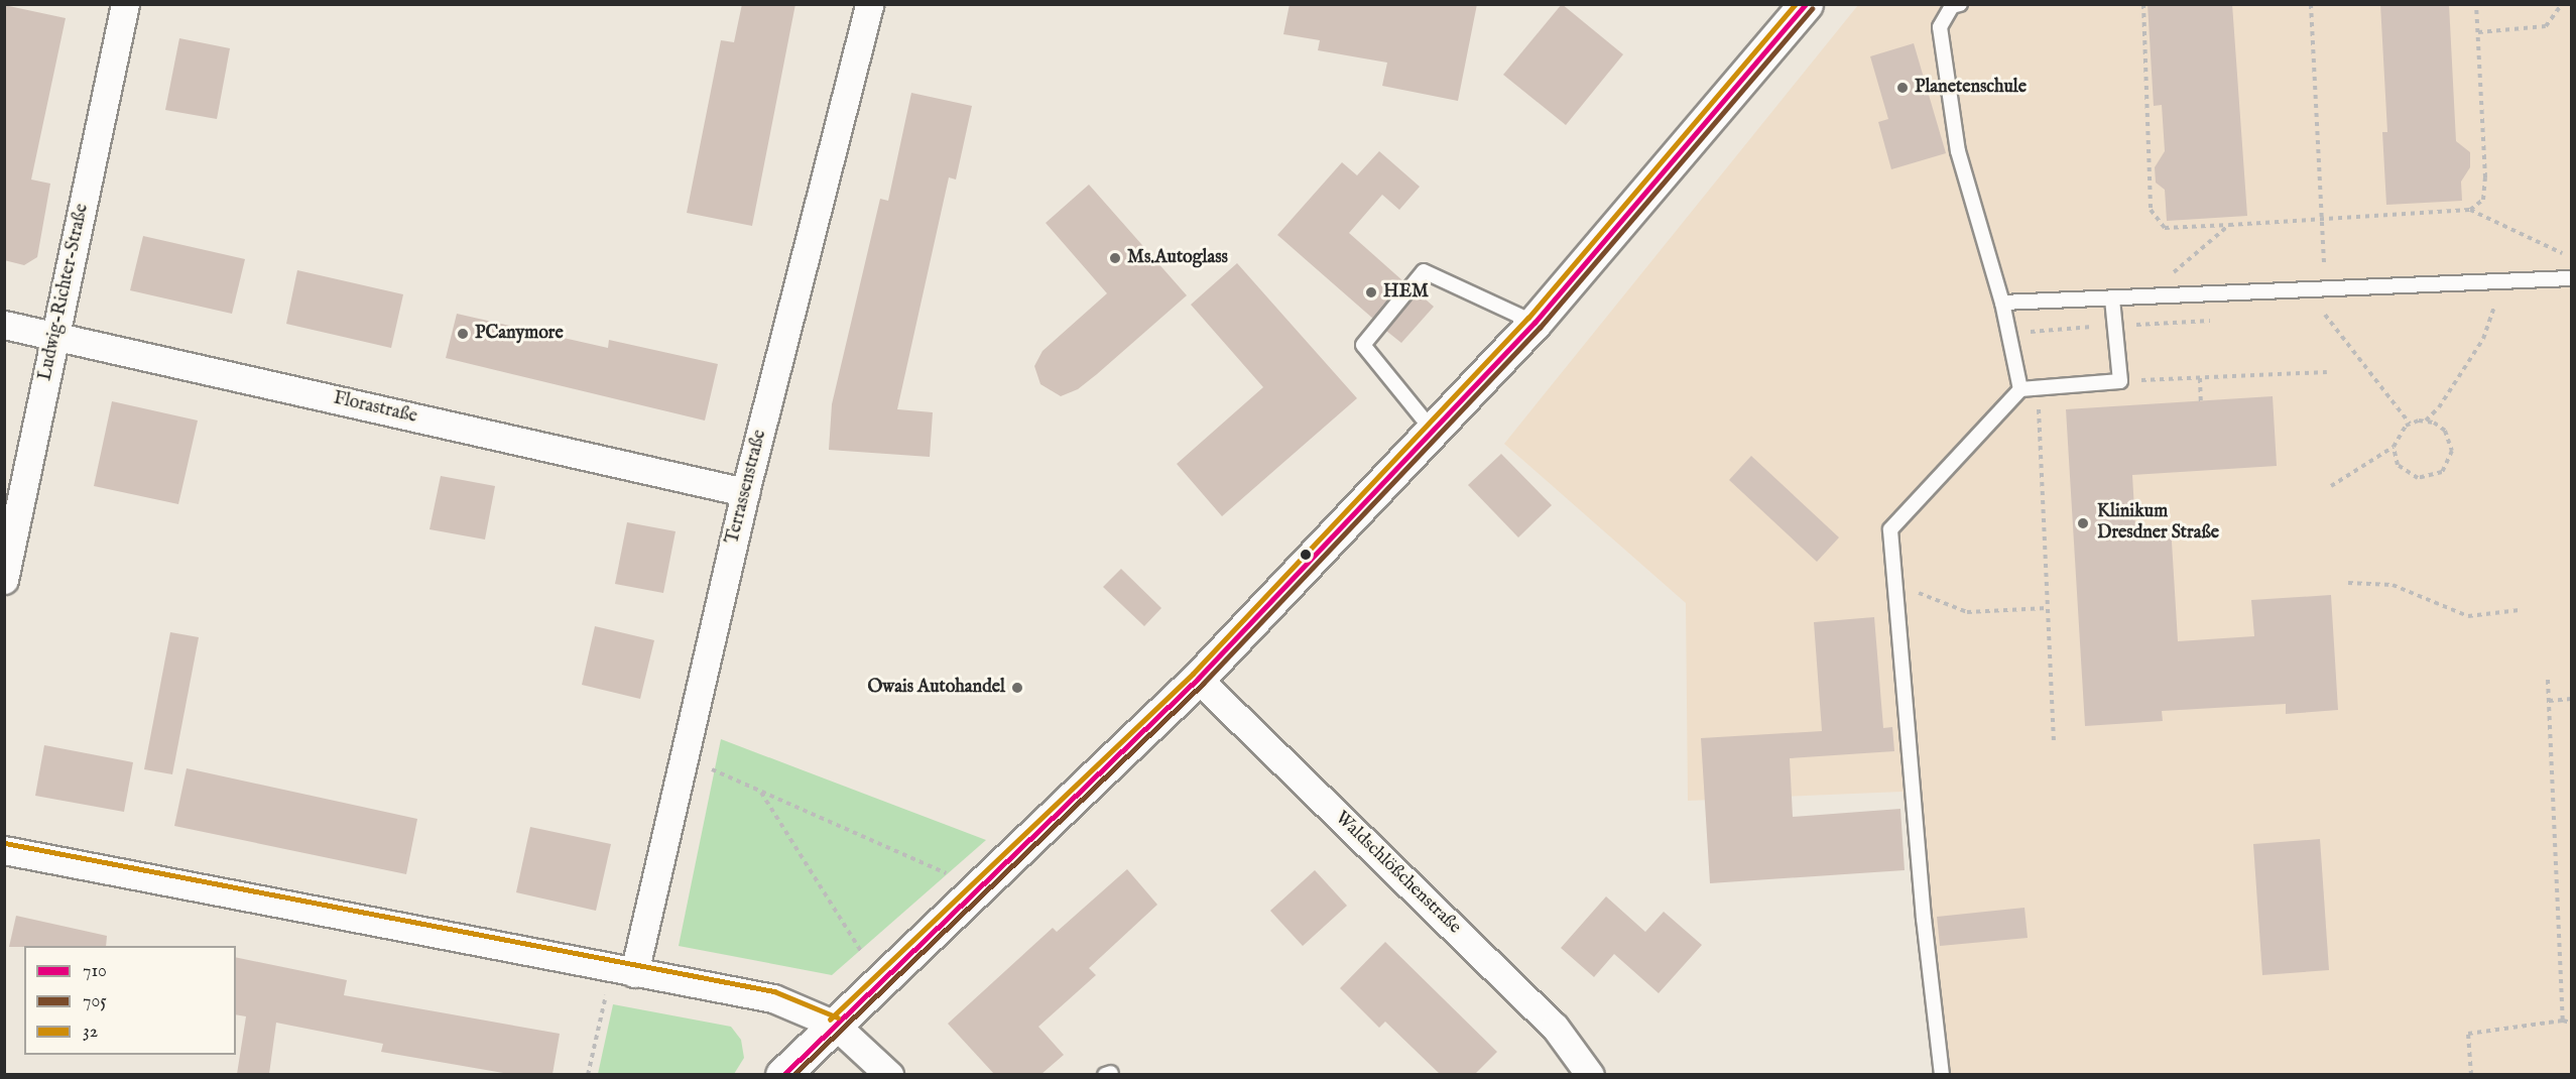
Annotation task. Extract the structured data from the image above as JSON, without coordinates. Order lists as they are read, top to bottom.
{
  "streets": {
    "street": [
      "Ludwig-Richter-Straße",
      "Florastraße",
      "Terrassenstraße",
      "Waldschlößchenstraße"
    ]
  },
  "crossings": [
    ["Ludwig-Richter-Straße", "Florastraße"],
    ["Florastraße", "Terrassenstraße"]
  ],
  "places": [
    "Planetenschule",
    "Ms.Autoglass",
    "HEM",
    "PCanymore",
    "Klinikum Dresdner Straße",
    "Owais Autohandel"
  ],
  "lines": ["transit line 710", "transit line 32", "transit line 705"],
  "legend": ["710", "705", "32"]
}
